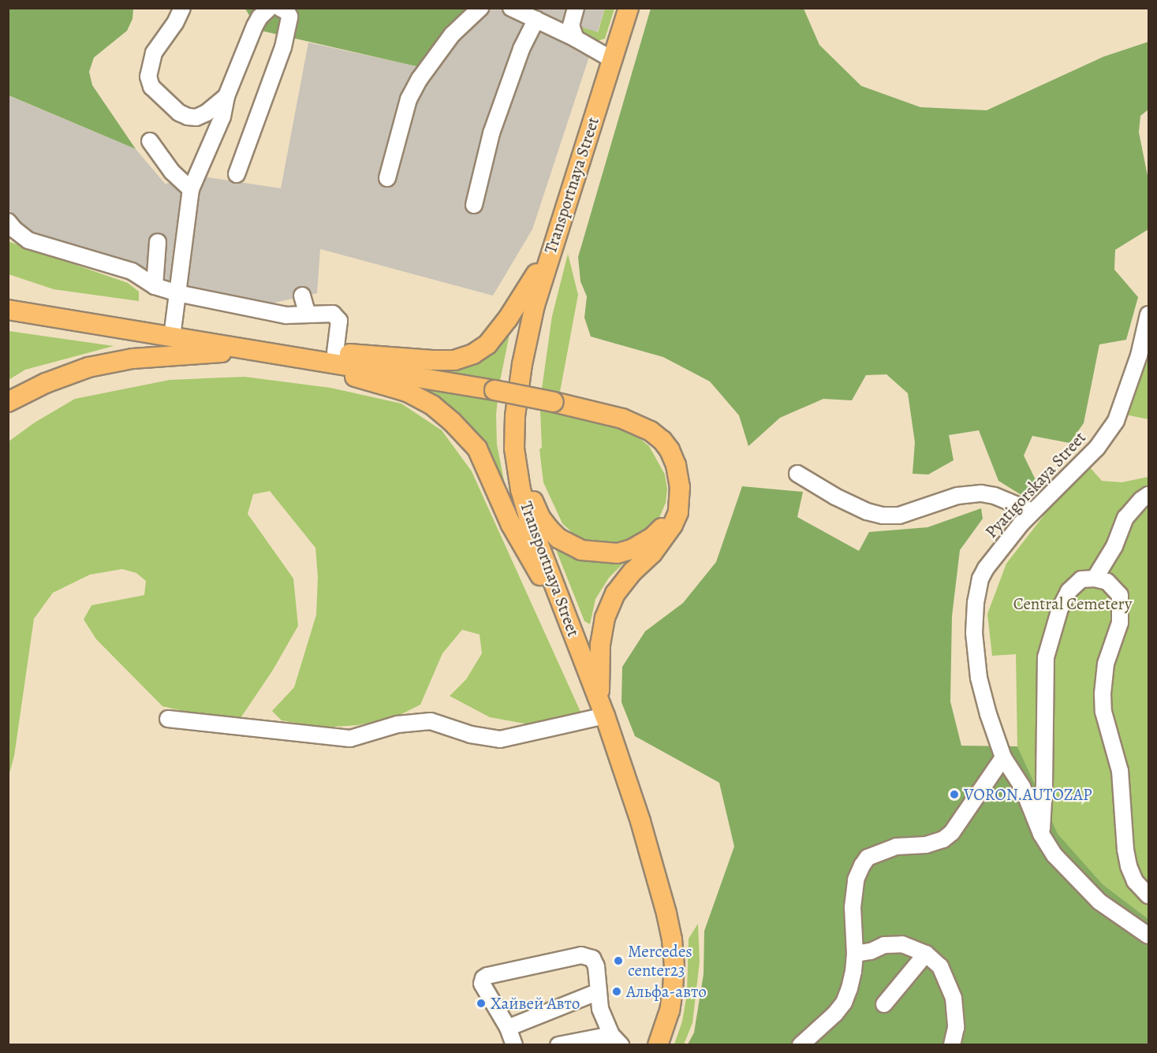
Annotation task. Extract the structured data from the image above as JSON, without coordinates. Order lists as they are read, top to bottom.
{
  "streets": {
    "main road": ["Transportnaya Street"],
    "street": ["Pyatigorskaya Street"]
  },
  "parks": ["Central Cemetery"],
  "places": [
    "VORON.AUTOZAP",
    "Mercedes center23",
    "Альфа-авто",
    "Хайвей Авто"
  ]
}
